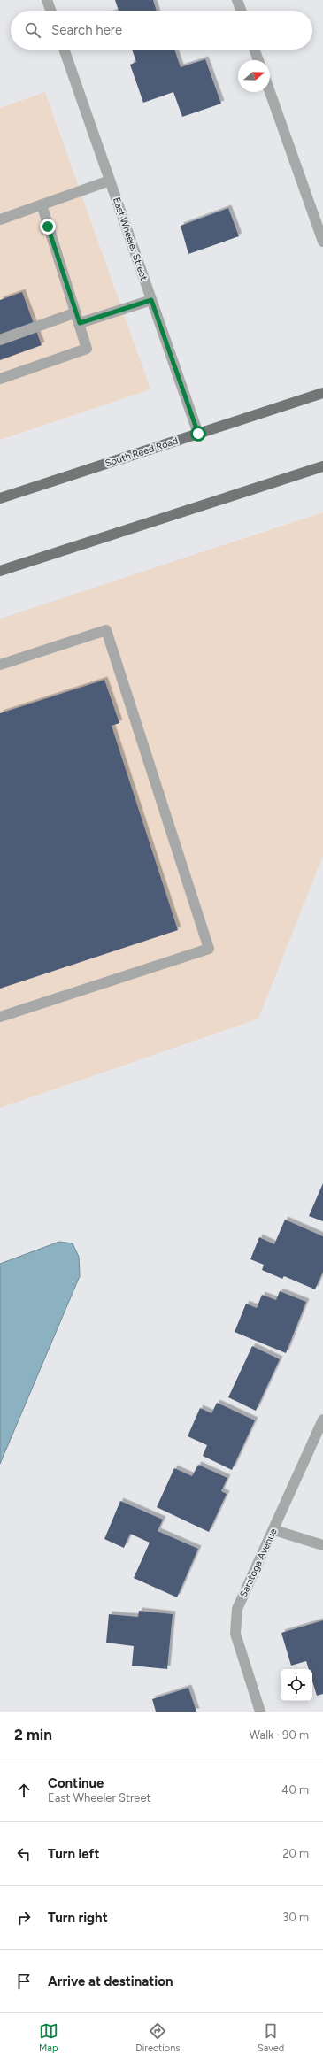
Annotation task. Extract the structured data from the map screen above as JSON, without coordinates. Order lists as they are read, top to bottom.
{
  "streets": {
    "main road": ["South Reed Road"],
    "street": ["East Wheeler Street", "Saratoga Avenue"]
  },
  "crossings": [
    ["East Wheeler Street", "South Reed Road"]
  ],
  "north": "right",
  "page": {
    "search": "Search here",
    "heading": ["2 min", "Walk · 90 m"],
    "list": [
      ["Continue", "East Wheeler Street", "40 m"],
      ["Turn left", "20 m"],
      ["Turn right", "30 m"],
      "Arrive at destination"
    ],
    "nav": ["Map", "Directions", "Saved"]
  }
}
